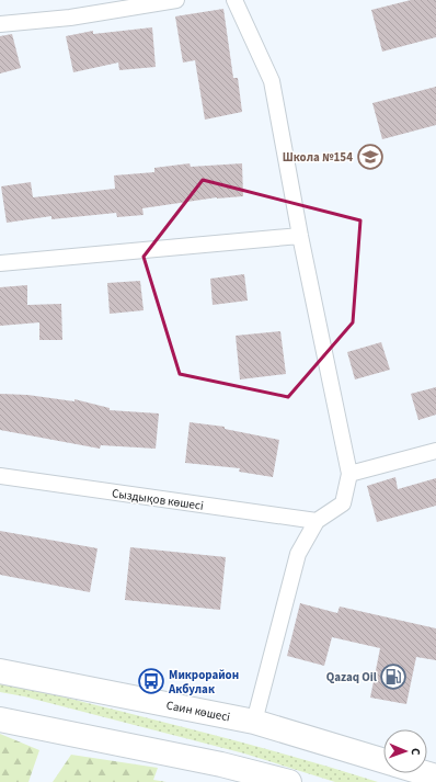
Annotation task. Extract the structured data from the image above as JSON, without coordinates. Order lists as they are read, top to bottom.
{
  "streets": {
    "highway": ["Саин көшесі"],
    "street": ["Сыздықов көшесі"]
  },
  "places": {
    "school or university": ["Школа №154"],
    "fuel station": ["Qazaq Oil"],
    "bus stop": ["Микрорайон Акбулак"]
  },
  "north": "right"
}
